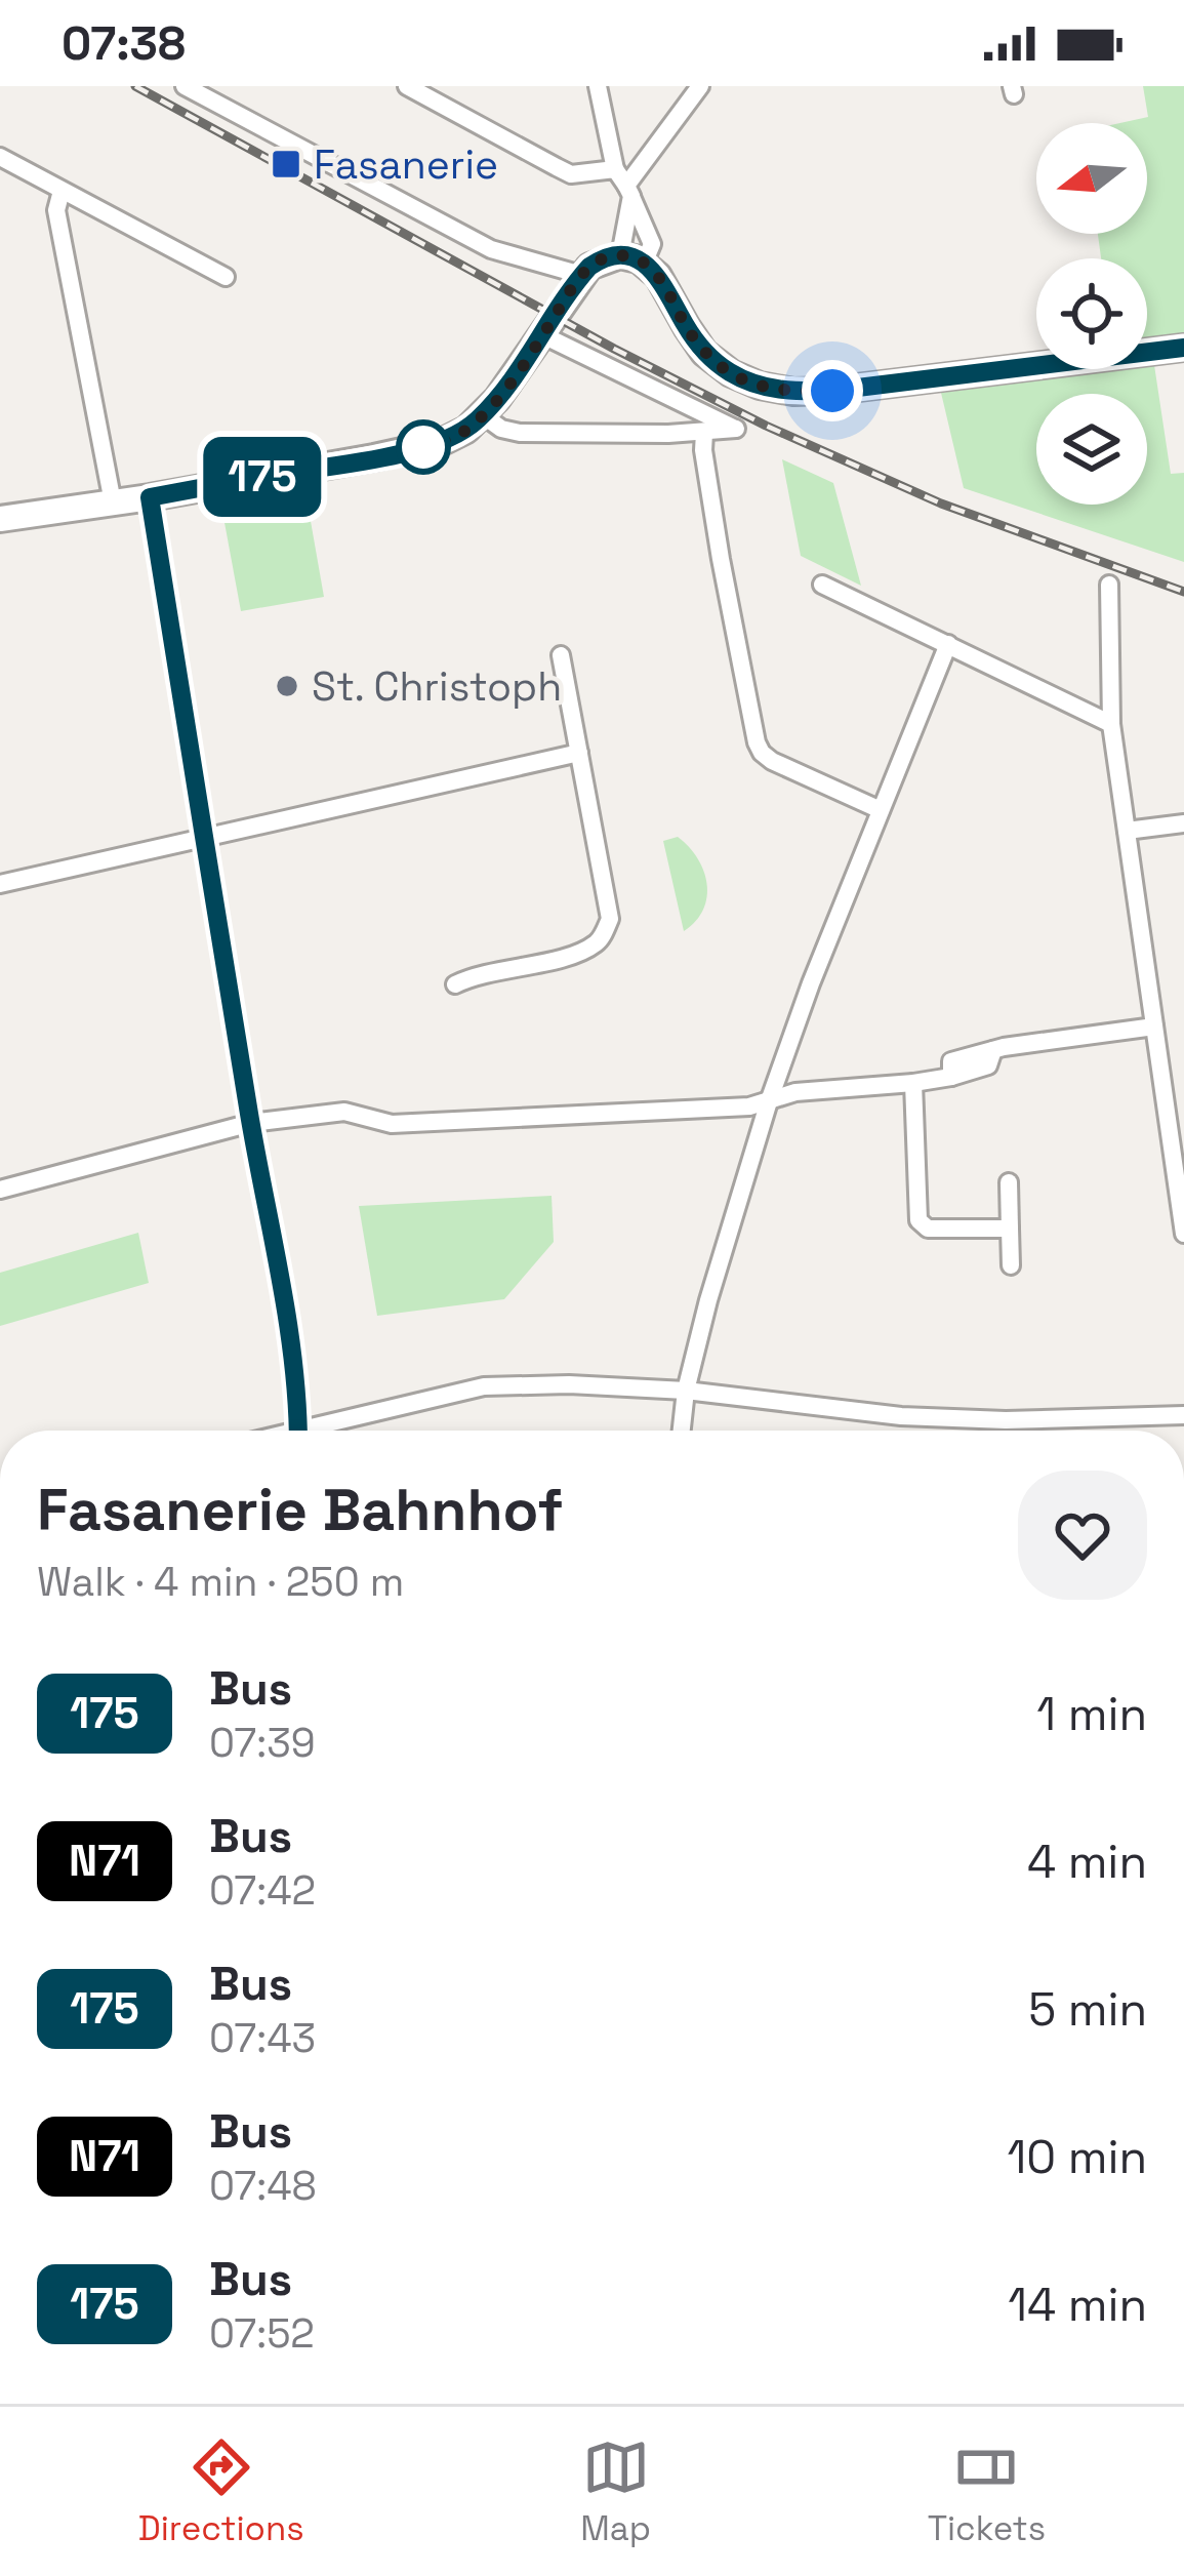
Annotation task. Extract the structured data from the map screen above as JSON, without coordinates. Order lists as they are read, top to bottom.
{
  "places": {
    "transit": ["Fasanerie"],
    "other": ["St. Christoph"]
  },
  "lines": ["bus line 175"],
  "north": "left",
  "page": {
    "status": "07:38",
    "on_map": "175",
    "heading": ["Fasanerie Bahnhof", "Walk · 4 min · 250 m"],
    "list": [
      {
        "mark": "175",
        "name": "Bus",
        "note": "07:39",
        "value": "1 min"
      },
      {
        "mark": "N71",
        "name": "Bus",
        "note": "07:42",
        "value": "4 min"
      },
      {
        "mark": "175",
        "name": "Bus",
        "note": "07:43",
        "value": "5 min"
      },
      {
        "mark": "N71",
        "name": "Bus",
        "note": "07:48",
        "value": "10 min"
      },
      {
        "mark": "175",
        "name": "Bus",
        "note": "07:52",
        "value": "14 min"
      }
    ],
    "tabs": ["Directions", "Map", "Tickets"]
  }
}
